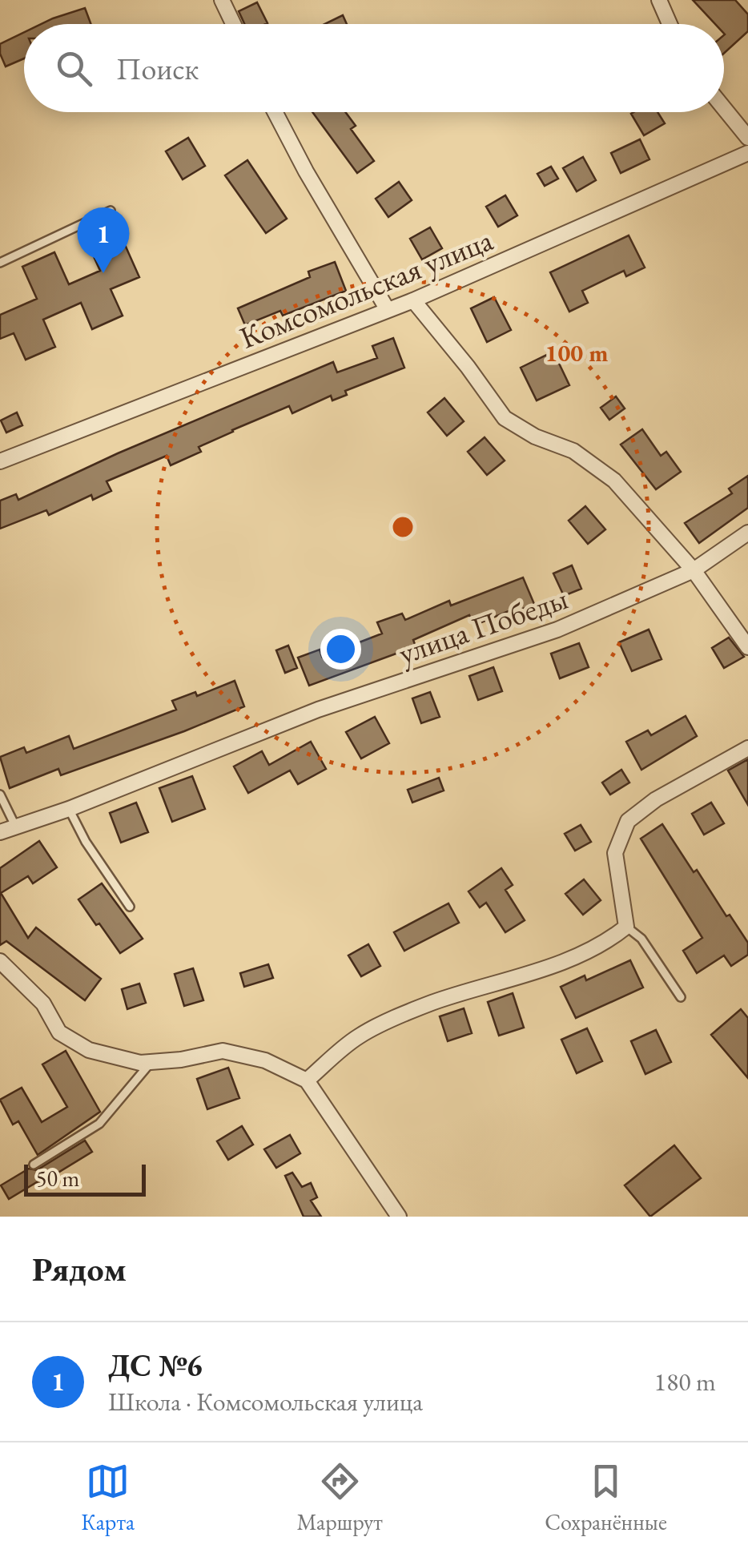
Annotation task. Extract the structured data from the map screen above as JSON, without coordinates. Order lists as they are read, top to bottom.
{
  "streets": {
    "street": ["Комсомольская улица", "улица Победы"]
  },
  "scale_bar": "50 m",
  "page": {
    "search": "Поиск",
    "pins": "1",
    "scale": "50 m",
    "heading": "Рядом",
    "list": [
      {
        "mark": "1",
        "name": "ДС №6",
        "note": "Школа · Комсомольская улица",
        "value": "180 m"
      }
    ],
    "nav": ["Карта", "Маршрут", "Сохранённые"]
  },
  "rings": ["100 m"]
}
